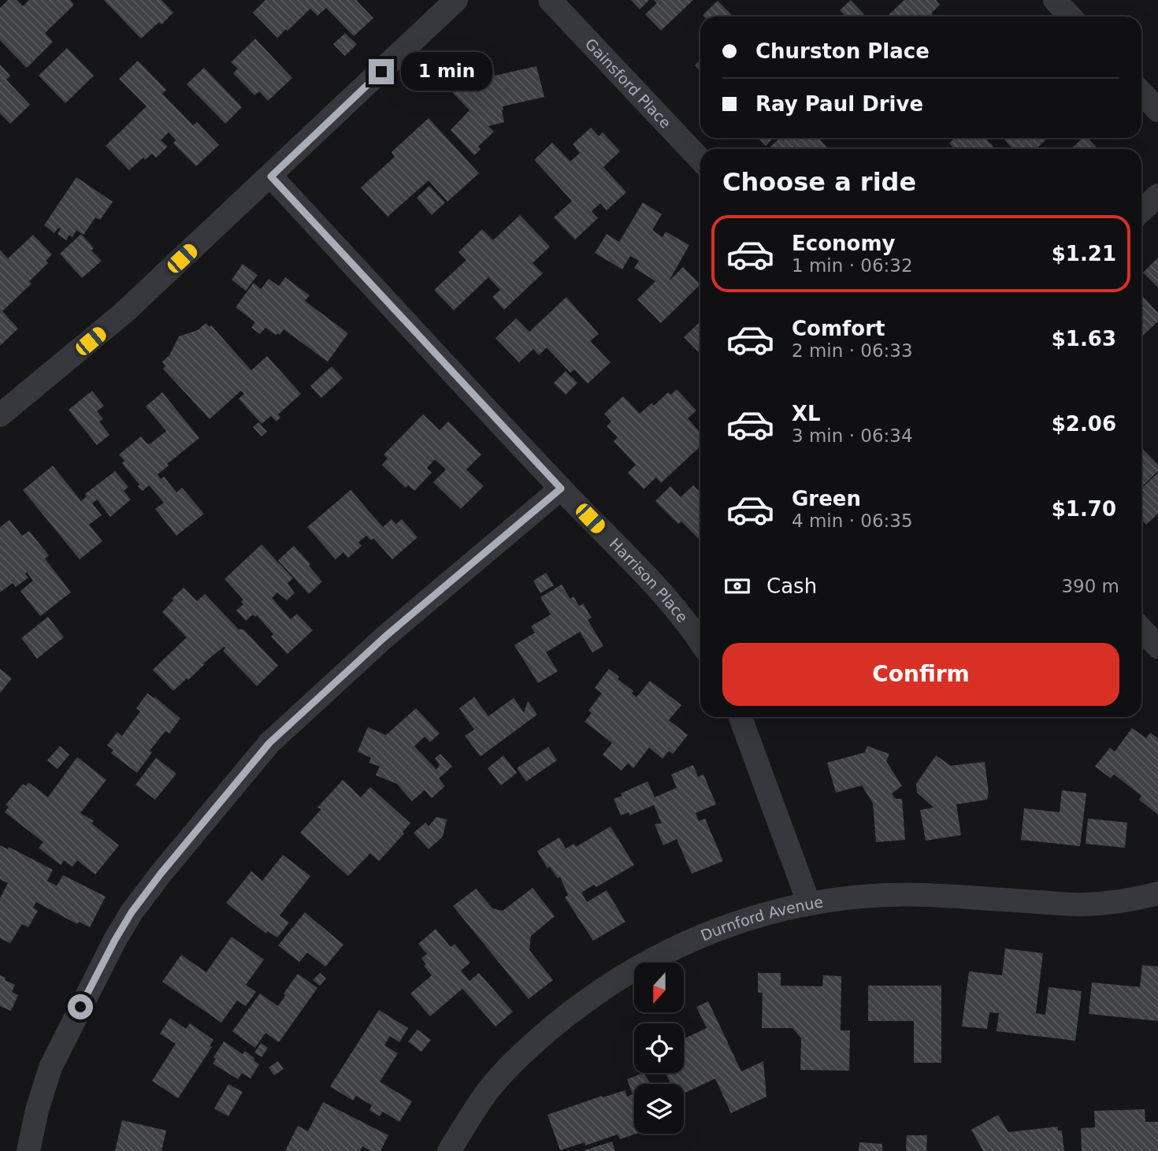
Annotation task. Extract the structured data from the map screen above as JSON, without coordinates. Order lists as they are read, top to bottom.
{
  "streets": {
    "street": ["Gainsford Place", "Harrison Place", "Durnford Avenue"]
  },
  "north": "bottom",
  "page": {
    "banner": ["Churston Place", "Ray Paul Drive"],
    "bubble": "1 min",
    "heading": "Choose a ride",
    "list": [
      {
        "name": "Economy",
        "note": "1 min · 06:32",
        "value": "$1.21"
      },
      {
        "name": "Comfort",
        "note": "2 min · 06:33",
        "value": "$1.63"
      },
      {
        "name": "XL",
        "note": "3 min · 06:34",
        "value": "$2.06"
      },
      {
        "name": "Green",
        "note": "4 min · 06:35",
        "value": "$1.70"
      }
    ],
    "pay": ["Cash", "390 m"],
    "buttons": "Confirm"
  }
}
